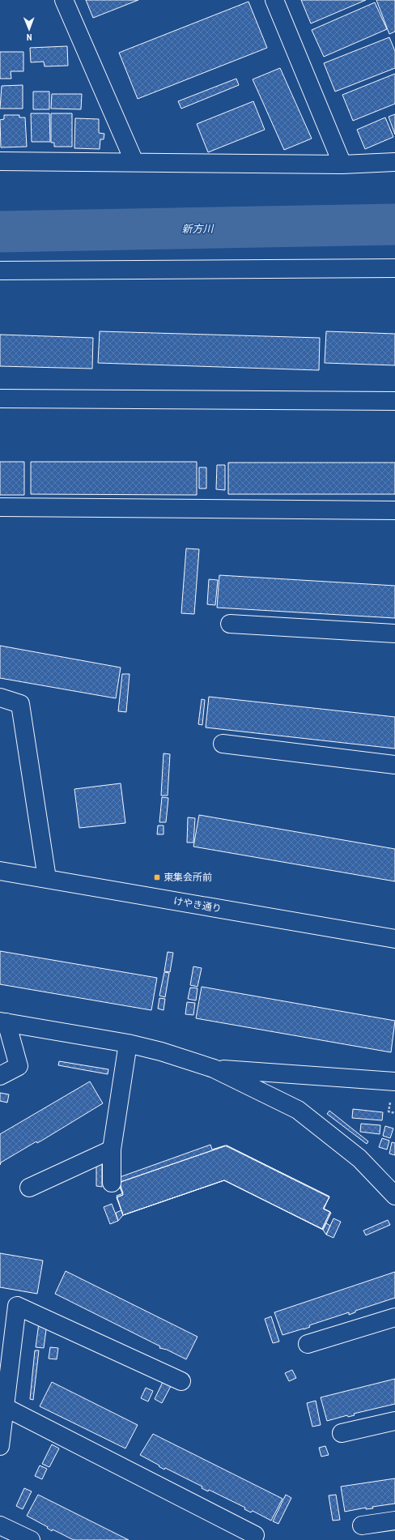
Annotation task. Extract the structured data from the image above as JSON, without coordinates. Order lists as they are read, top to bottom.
{
  "streets": {
    "street": ["けやき通り"]
  },
  "water": ["新方川"],
  "places": {
    "transit": ["東集会所前"]
  },
  "north": "bottom"
}
